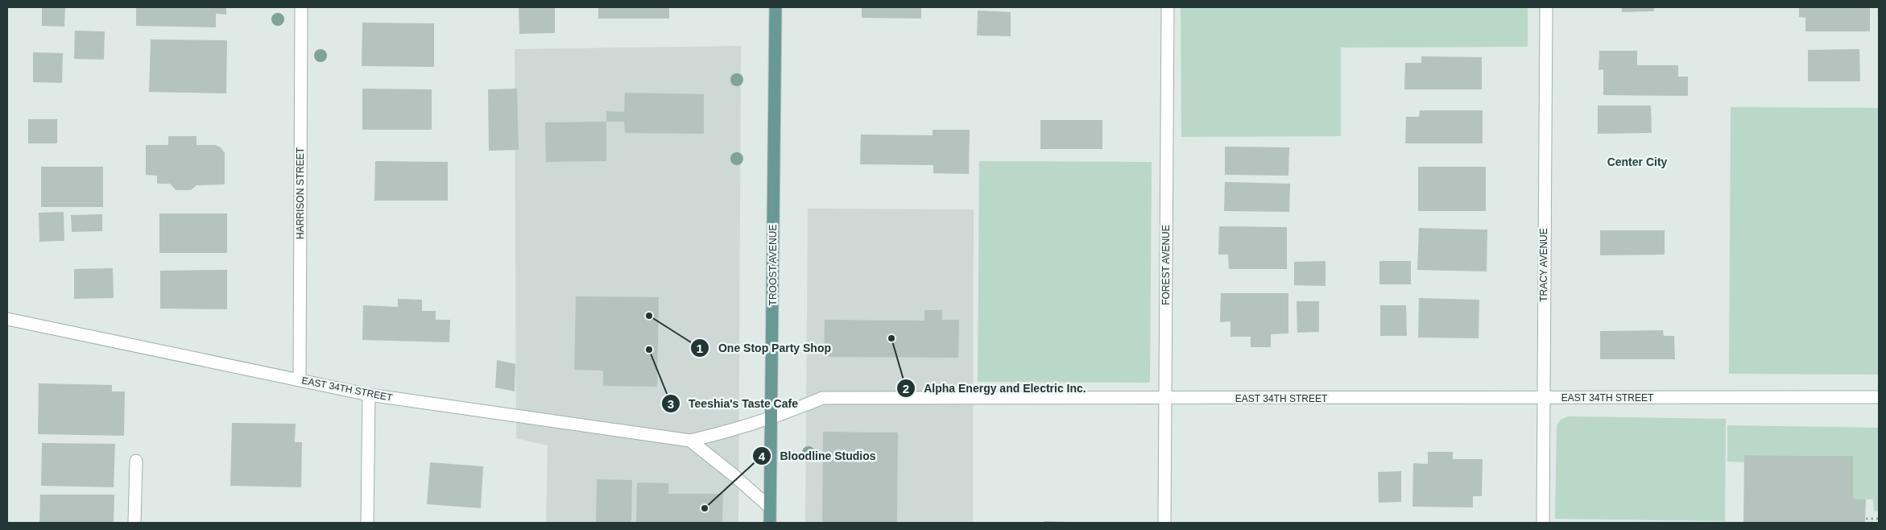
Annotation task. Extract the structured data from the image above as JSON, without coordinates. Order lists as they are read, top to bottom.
{
  "streets": {
    "main road": ["TROOST AVENUE"],
    "street": [
      "HARRISON STREET",
      "FOREST AVENUE",
      "TRACY AVENUE",
      "EAST 34TH STREET"
    ]
  },
  "crossings": [
    ["HARRISON STREET", "EAST 34TH STREET"],
    ["TROOST AVENUE", "EAST 34TH STREET"],
    ["FOREST AVENUE", "EAST 34TH STREET"],
    ["TRACY AVENUE", "EAST 34TH STREET"]
  ],
  "districts": ["Center City"],
  "places": [
    "One Stop Party Shop",
    "Alpha Energy and Electric Inc.",
    "Teeshia's Taste Cafe",
    "Bloodline Studios"
  ]
}
